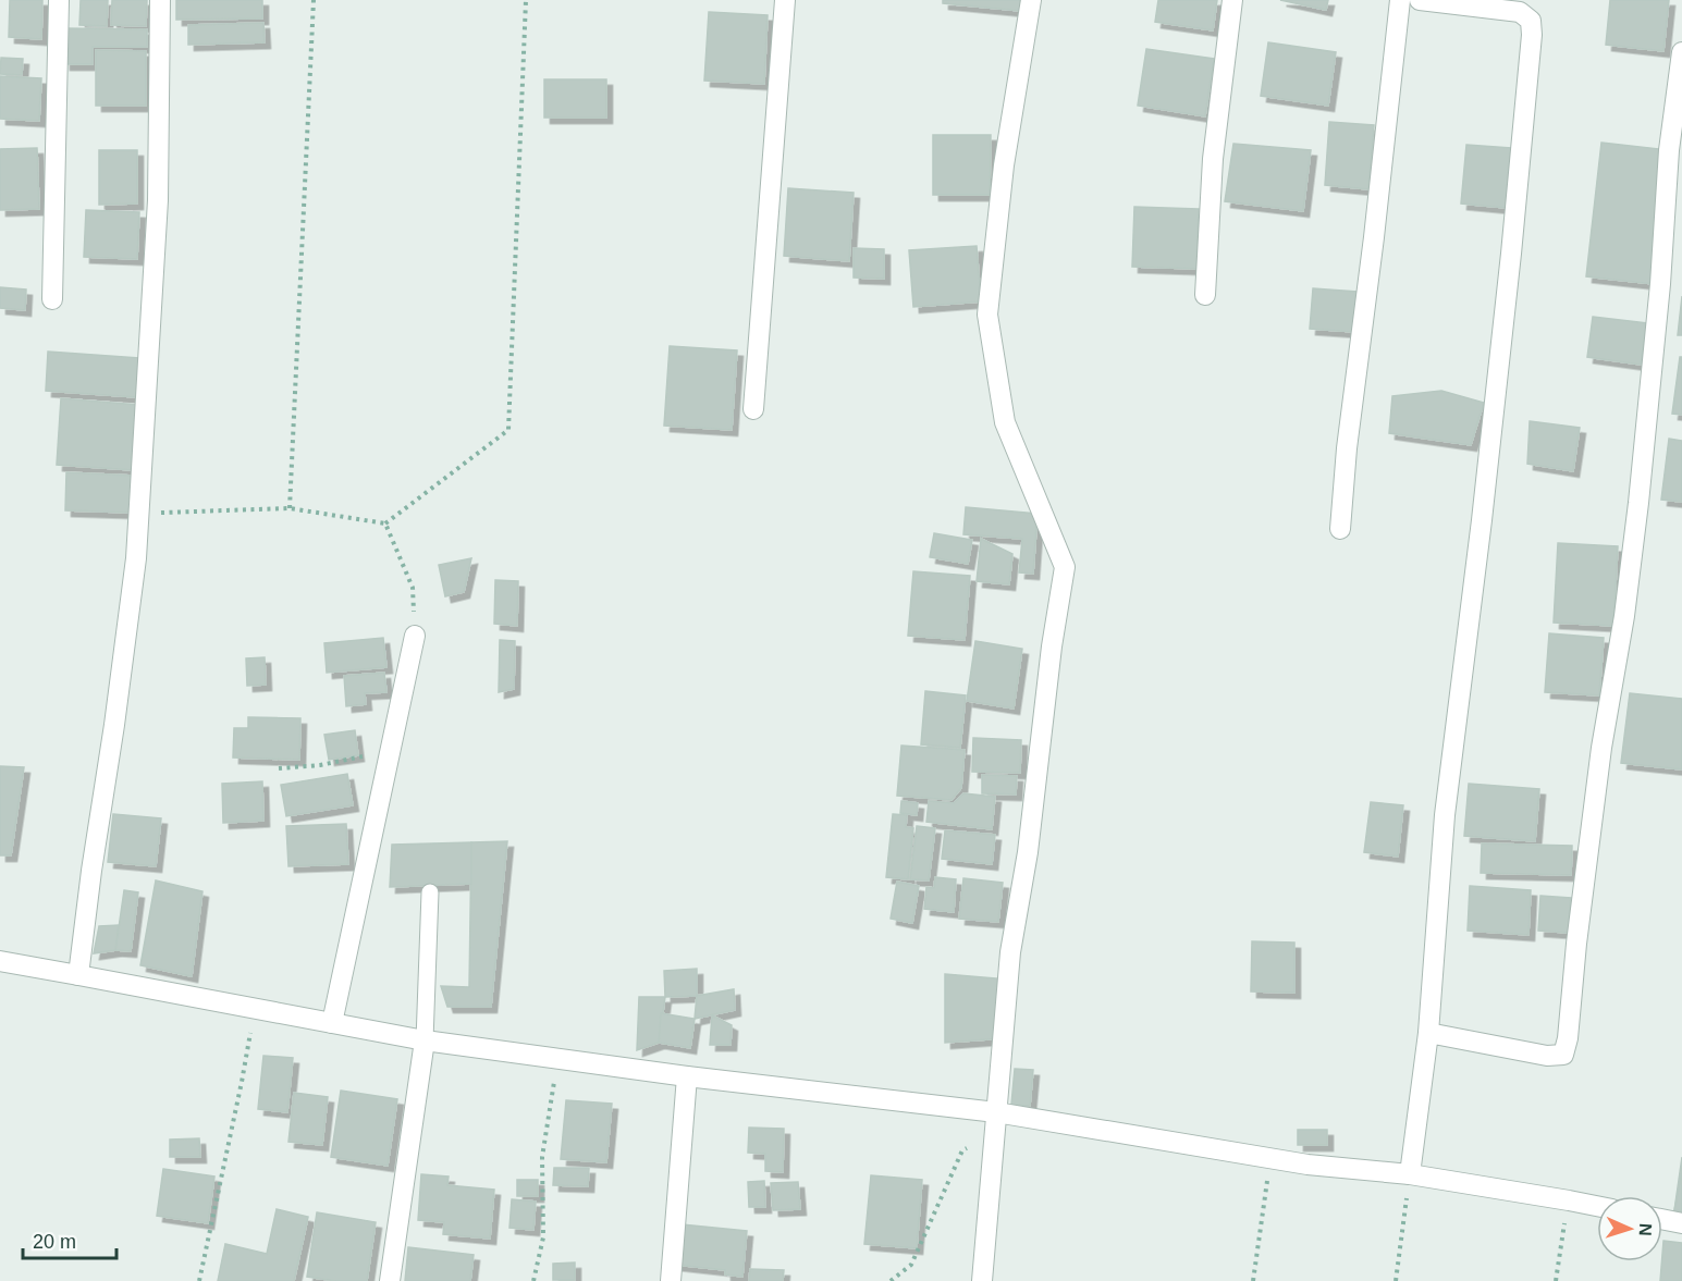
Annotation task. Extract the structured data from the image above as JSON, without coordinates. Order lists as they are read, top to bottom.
{
  "scale_bar": "20 m",
  "north": "right"
}
